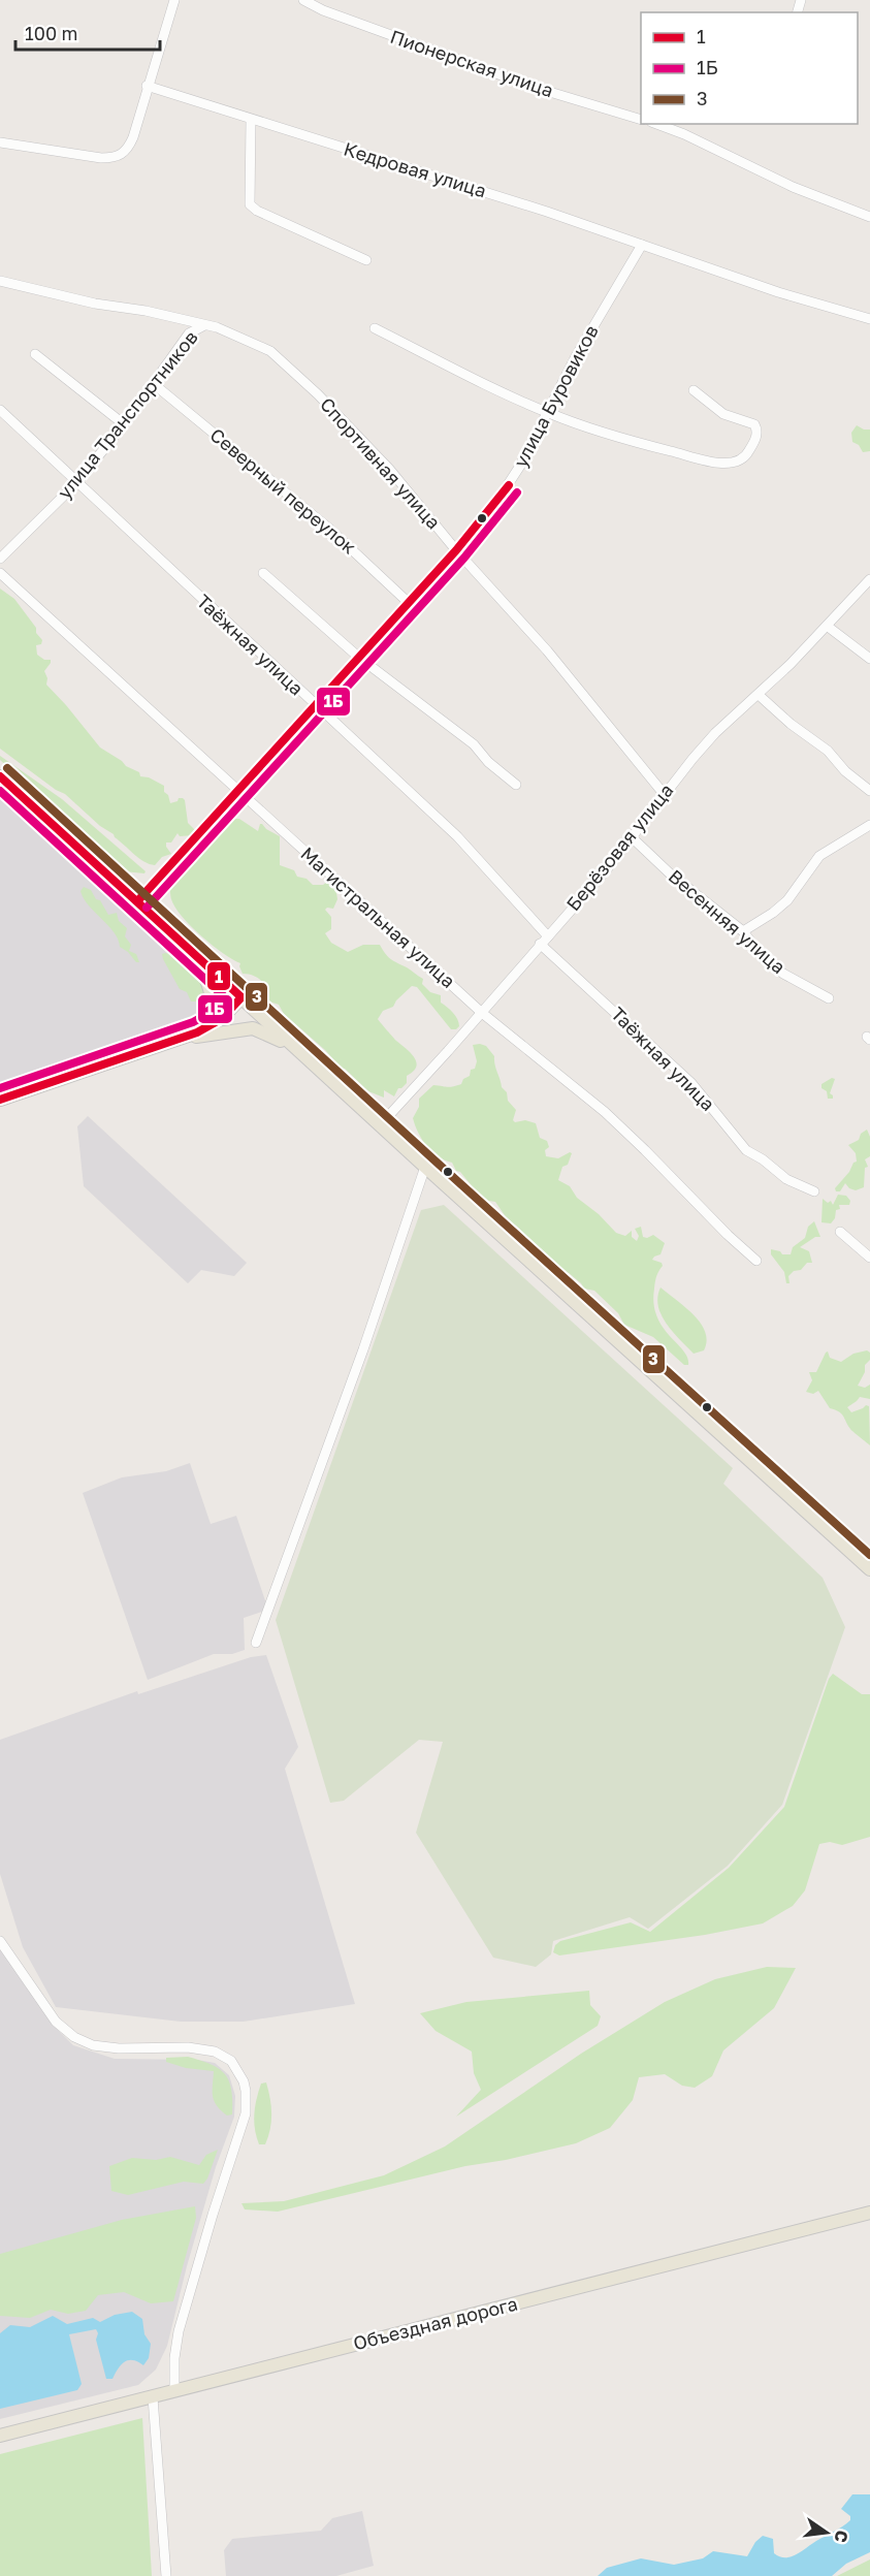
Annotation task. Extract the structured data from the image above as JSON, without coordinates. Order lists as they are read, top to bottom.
{
  "streets": {
    "main road": ["Объездная дорога"],
    "street": [
      "Пионерская улица",
      "Кедровая улица",
      "улица Буровиков",
      "улица Транспортников",
      "Спортивная улица",
      "Северный переулок",
      "Таёжная улица",
      "Берёзовая улица",
      "Магистральная улица",
      "Весенняя улица"
    ]
  },
  "crossings": [
    ["Кедровая улица", "улица Буровиков"],
    ["улица Буровиков", "Спортивная улица"],
    ["улица Буровиков", "Северный переулок"],
    ["улица Буровиков", "Таёжная улица"],
    ["улица Буровиков", "Магистральная улица"],
    ["улица Транспортников", "Спортивная улица"],
    ["улица Транспортников", "Северный переулок"],
    ["улица Транспортников", "Таёжная улица"],
    ["Спортивная улица", "Берёзовая улица"],
    ["Таёжная улица", "Берёзовая улица"],
    ["Берёзовая улица", "Магистральная улица"],
    ["Берёзовая улица", "Весенняя улица"]
  ],
  "lines": ["transit line 1", "transit line 1Б", "transit line 3"],
  "legend": ["1", "1Б", "3"],
  "scale_bar": "100 m",
  "north": "right"
}
